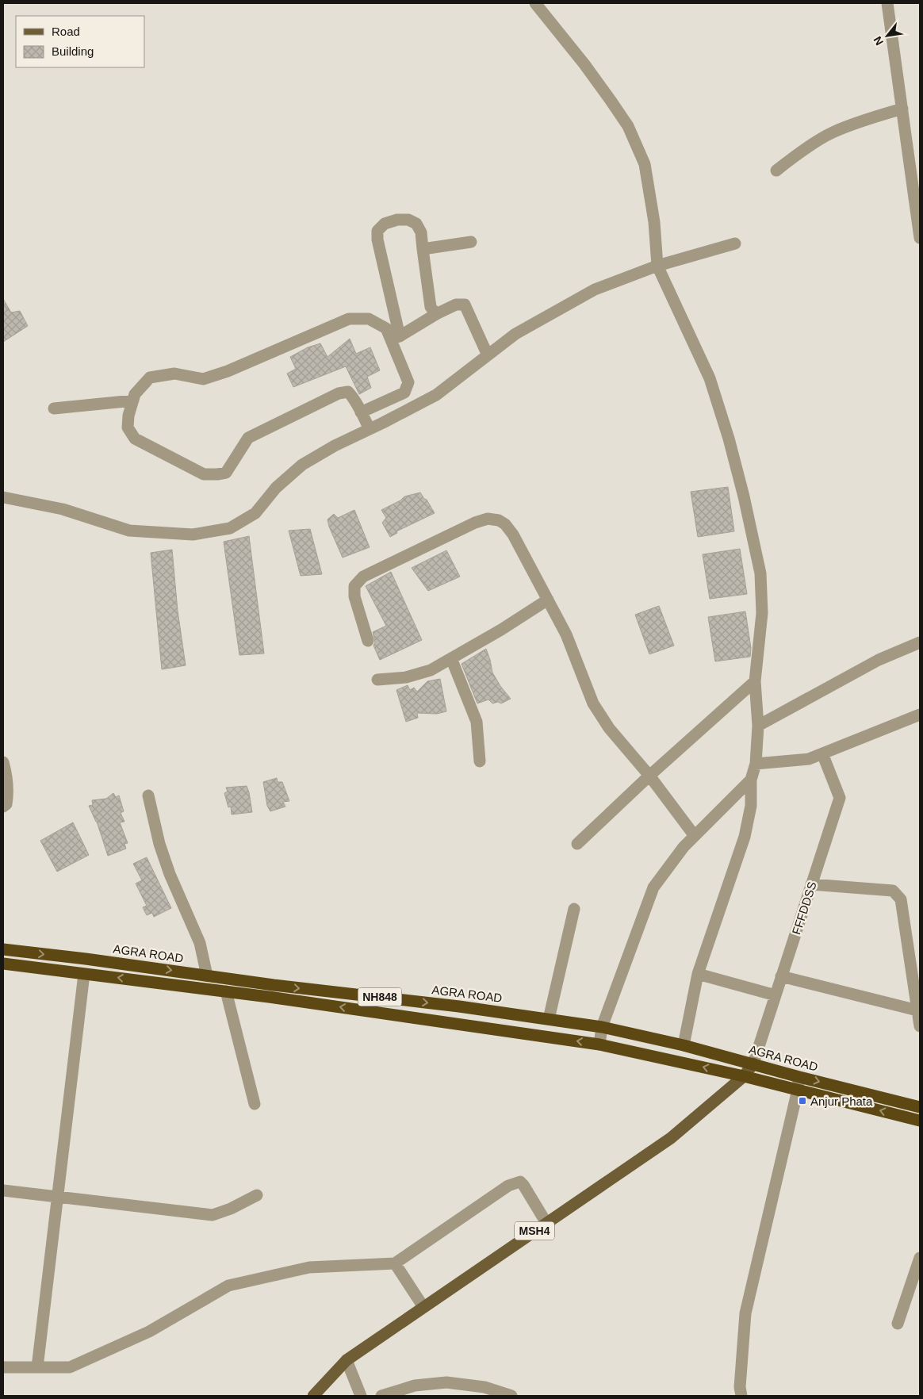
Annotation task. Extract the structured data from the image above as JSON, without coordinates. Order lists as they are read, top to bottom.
{
  "streets": {
    "highway": ["AGRA ROAD", "NH848"],
    "main road": ["MSH4"],
    "street": ["FFFDDSS"]
  },
  "crossings": [
    ["FFFDDSS", "AGRA ROAD"],
    ["FFFDDSS", "MSH4"],
    ["AGRA ROAD", "MSH4"],
    ["NH848", "MSH4"]
  ],
  "places": {
    "transit": ["Anjur Phata"]
  },
  "legend": ["Road", "Building"],
  "north": "bottom left"
}
